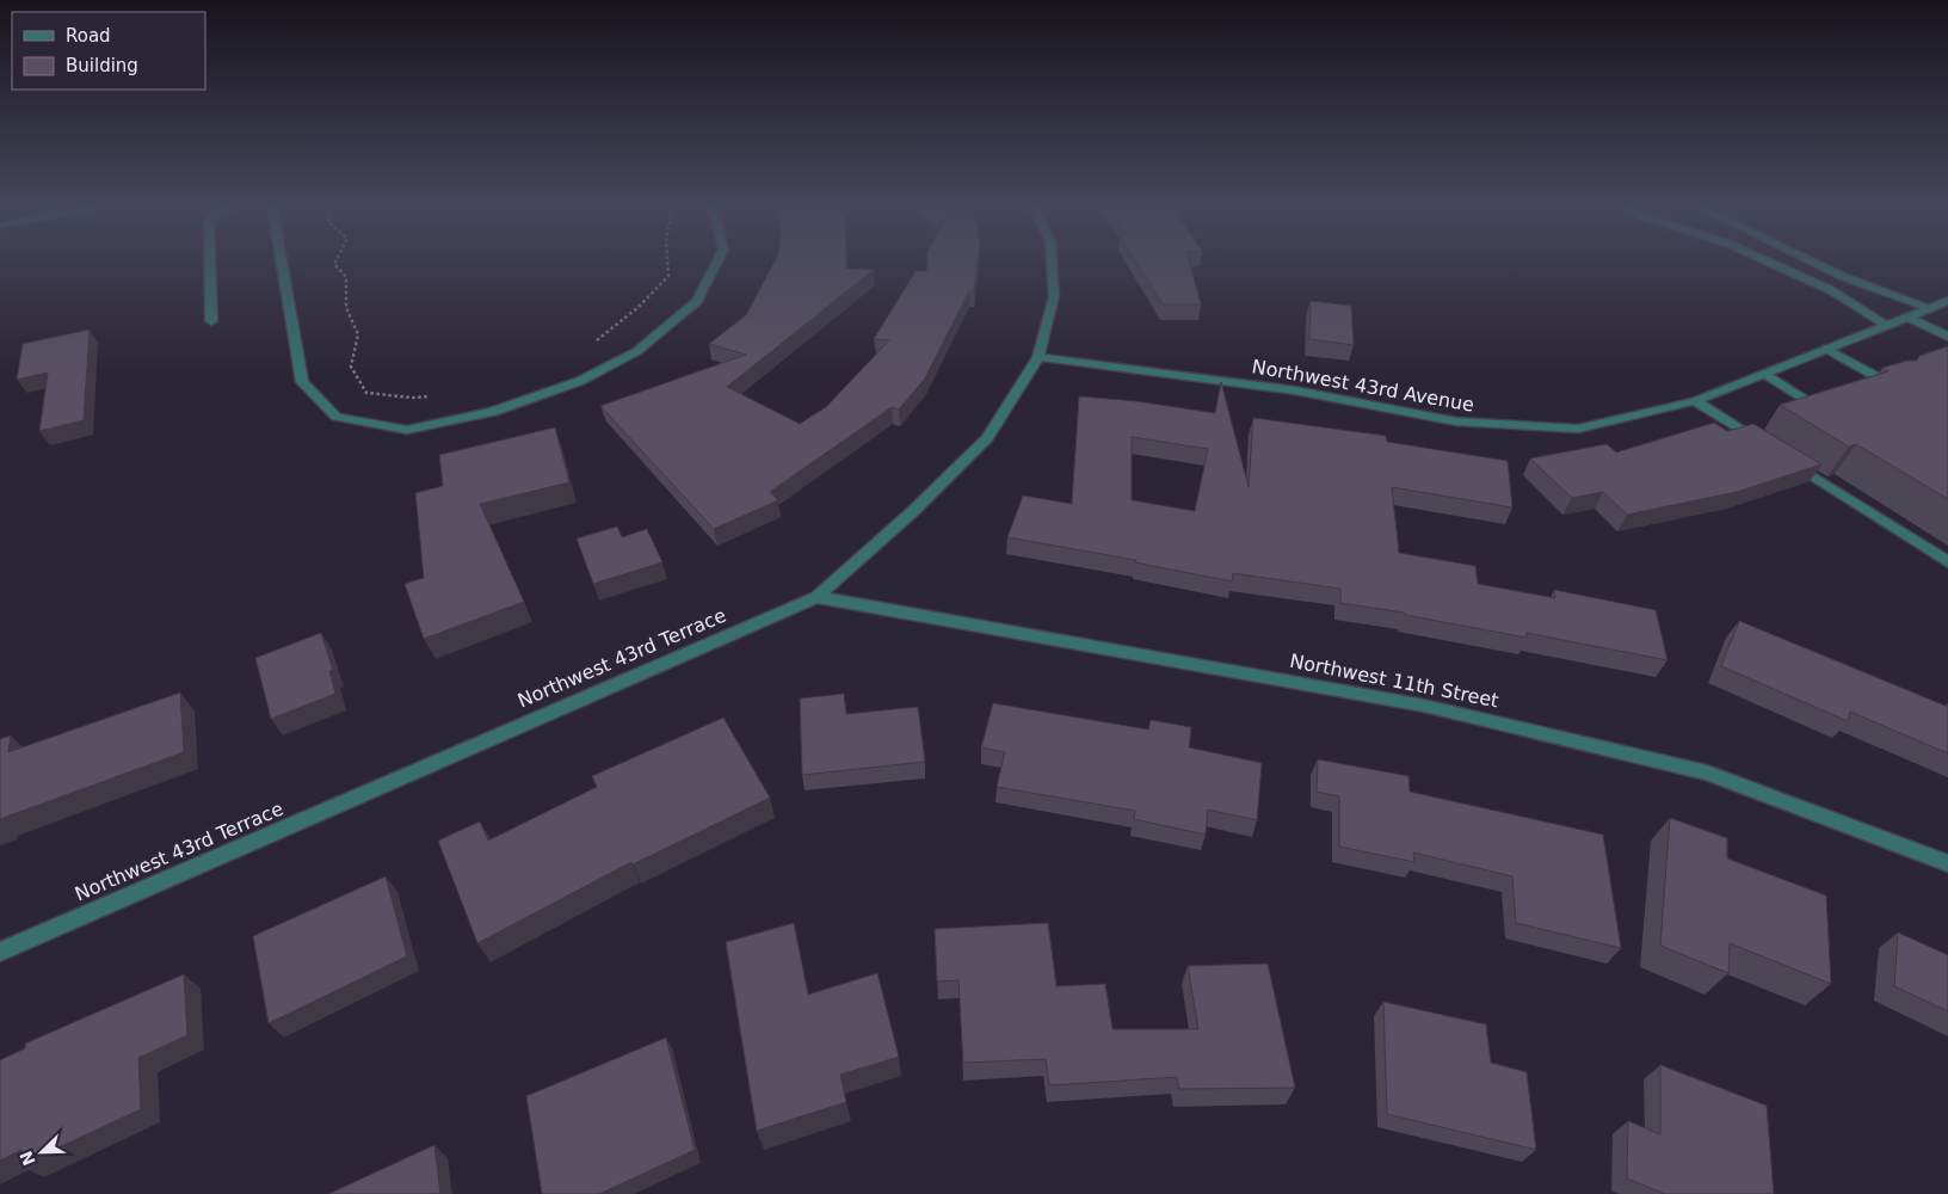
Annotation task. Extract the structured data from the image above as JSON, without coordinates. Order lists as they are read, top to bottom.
{
  "streets": {
    "street": ["Northwest 43rd Avenue", "Northwest 43rd Terrace", "Northwest 11th Street"]
  },
  "crossings": [
    ["Northwest 43rd Avenue", "Northwest 43rd Terrace"],
    ["Northwest 43rd Terrace", "Northwest 11th Street"]
  ],
  "legend": ["Road", "Building"],
  "north": "bottom left"
}
